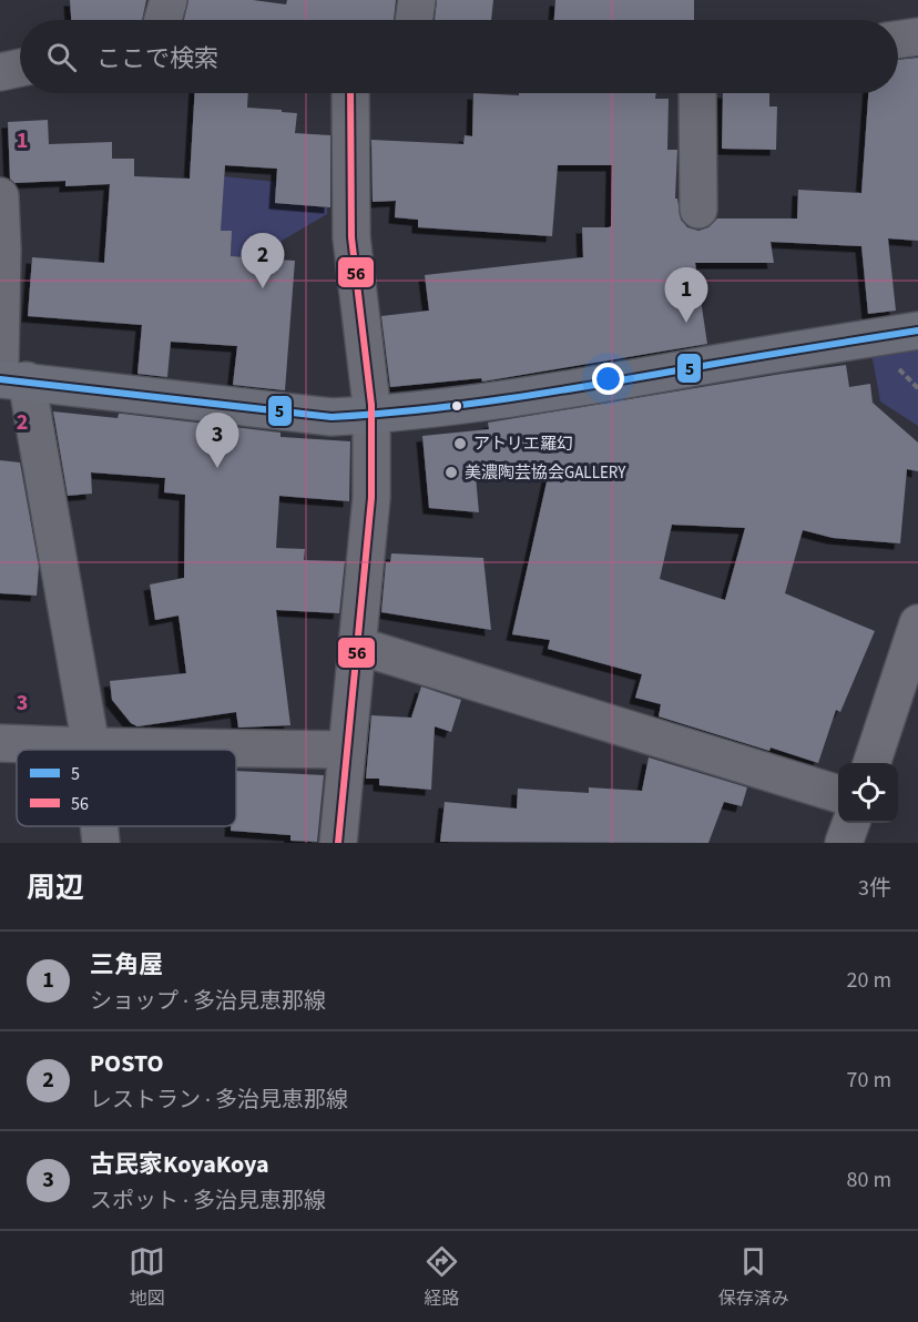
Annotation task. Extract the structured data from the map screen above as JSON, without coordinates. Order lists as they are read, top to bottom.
{
  "places": ["アトリエ羅幻", "美濃陶芸協会GALLERY"],
  "lines": ["transit line 56", "transit line 5"],
  "legend": ["5", "56"],
  "page": {
    "search": "ここで検索",
    "pins": ["2", "1", "3"],
    "heading": ["周辺", "3件"],
    "list": [
      {
        "mark": "1",
        "name": "三角屋",
        "note": "ショップ · 多治見恵那線",
        "value": "20 m"
      },
      {
        "mark": "2",
        "name": "POSTO",
        "note": "レストラン · 多治見恵那線",
        "value": "70 m"
      },
      {
        "mark": "3",
        "name": "古民家KoyaKoya",
        "note": "スポット · 多治見恵那線",
        "value": "80 m"
      }
    ],
    "nav": ["地図", "経路", "保存済み"]
  },
  "grid": {
    "rows": ["1", "2", "3"]
  }
}
